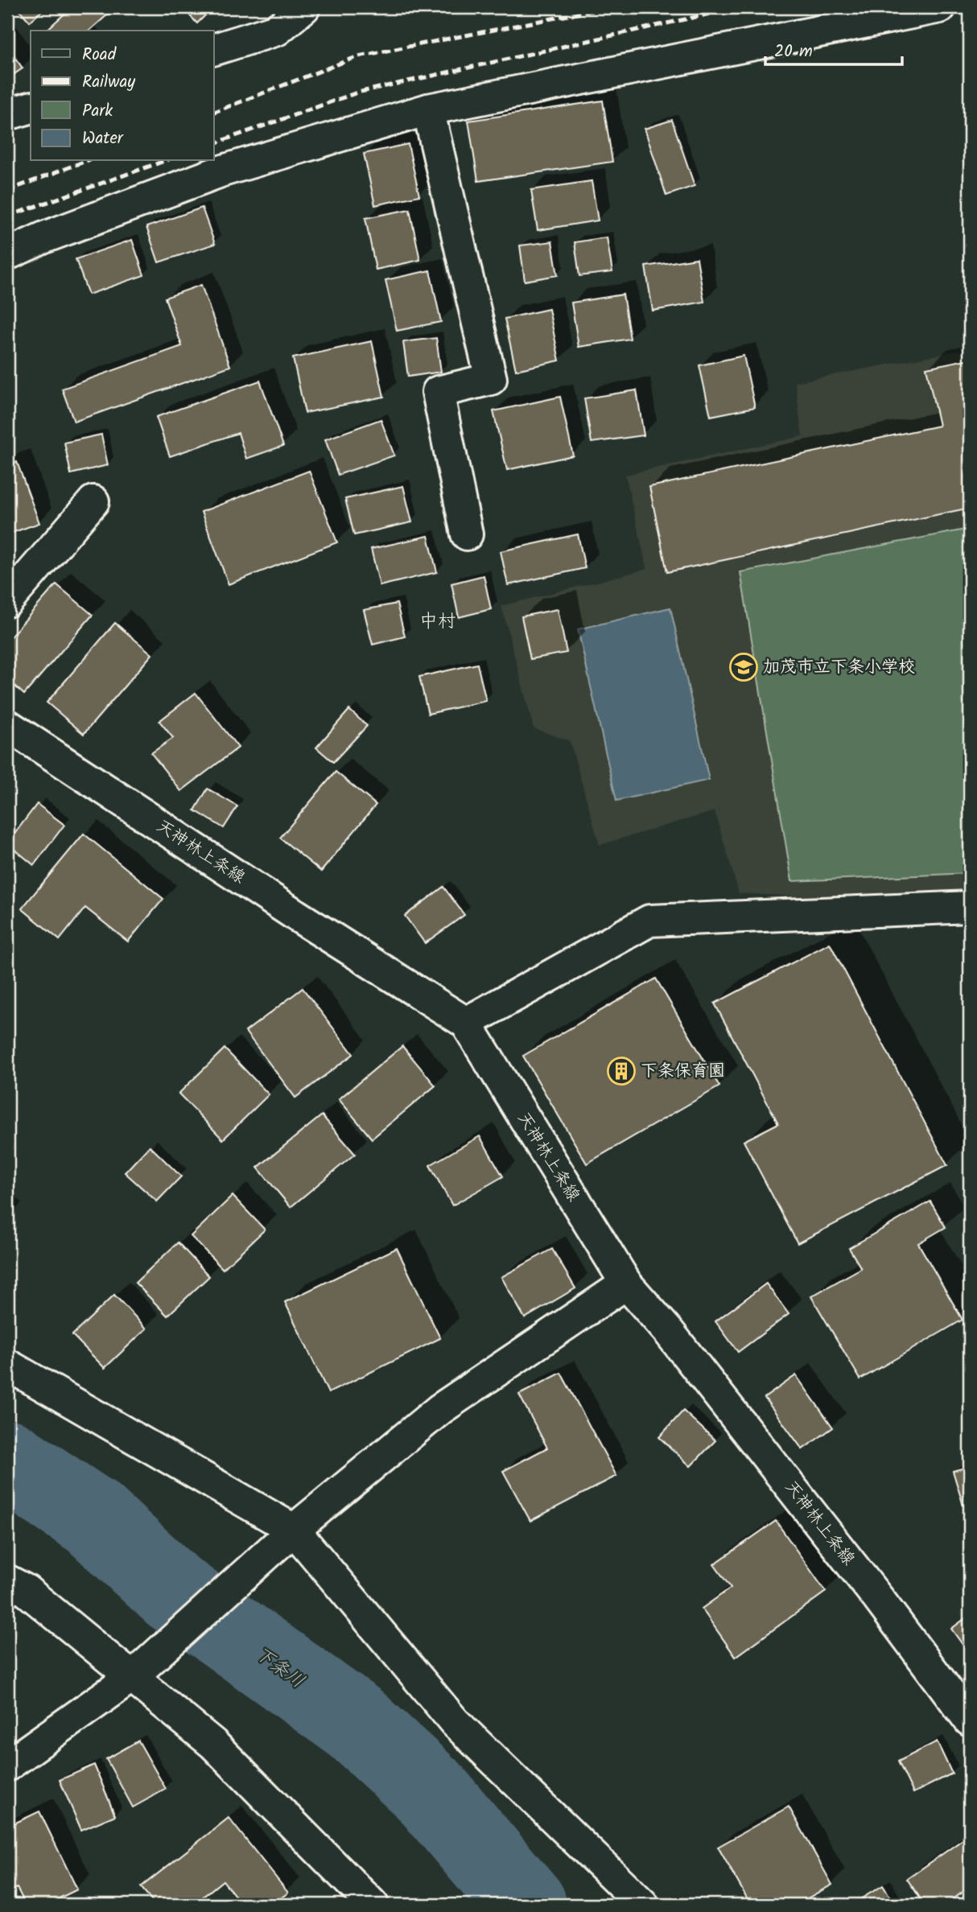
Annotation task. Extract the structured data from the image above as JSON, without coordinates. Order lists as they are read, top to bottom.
{
  "streets": {
    "street": ["天神林上条線"]
  },
  "districts": ["中村"],
  "water": ["下条川"],
  "places": {
    "school or university": ["加茂市立下条小学校"],
    "building": ["下条保育園"]
  },
  "legend": [
    "Road",
    "Railway",
    "Park",
    "Water"
  ],
  "scale_bar": "20 m"
}
